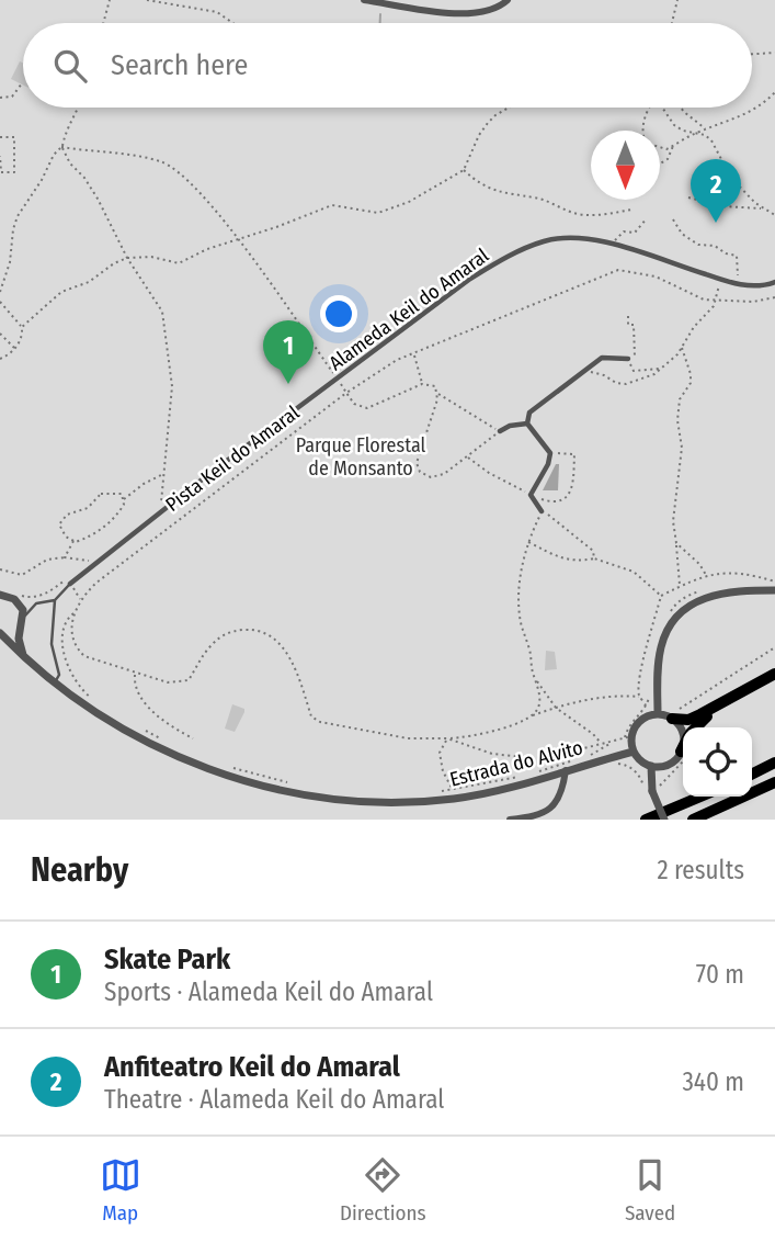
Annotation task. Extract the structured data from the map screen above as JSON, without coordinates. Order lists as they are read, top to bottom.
{
  "streets": {
    "street": ["Alameda Keil do Amaral", "Estrada do Alvito"],
    "path": ["Pista Keil do Amaral"]
  },
  "parks": ["Parque Florestal de Monsanto"],
  "north": "bottom",
  "page": {
    "search": "Search here",
    "pins": ["2", "1"],
    "heading": ["Nearby", "2 results"],
    "list": [
      {
        "mark": "1",
        "name": "Skate Park",
        "note": "Sports · Alameda Keil do Amaral",
        "value": "70 m"
      },
      {
        "mark": "2",
        "name": "Anfiteatro Keil do Amaral",
        "note": "Theatre · Alameda Keil do Amaral",
        "value": "340 m"
      }
    ],
    "nav": ["Map", "Directions", "Saved"]
  }
}
